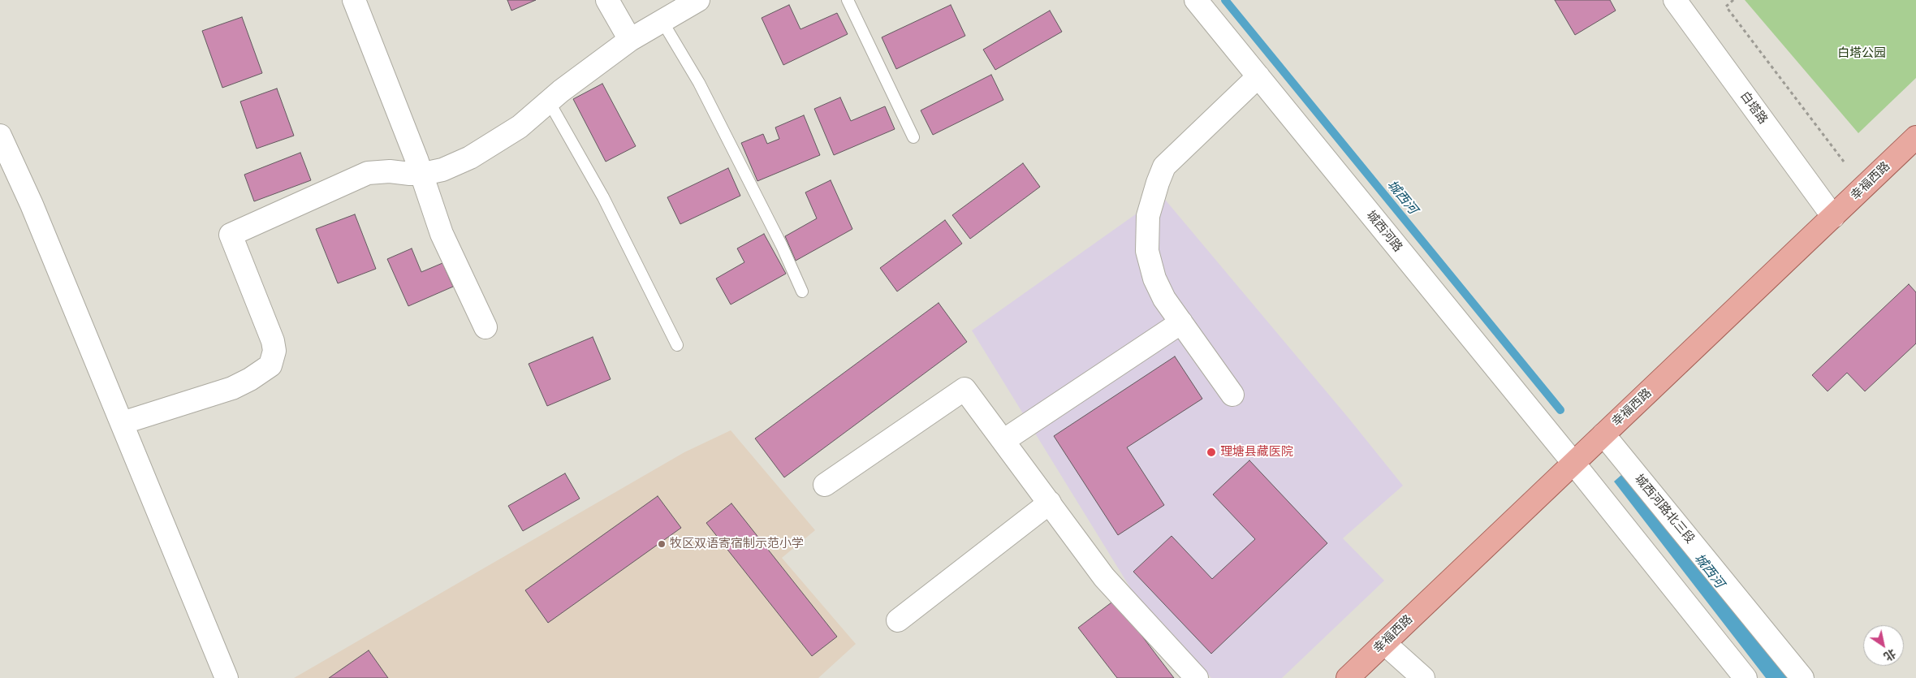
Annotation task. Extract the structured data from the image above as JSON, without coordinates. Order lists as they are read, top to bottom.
{
  "streets": {
    "main road": ["幸福西路"],
    "street": ["白塔路", "城西河路", "城西河路北三段"]
  },
  "crossings": [
    ["白塔路", "幸福西路"],
    ["幸福西路", "城西河路"],
    ["幸福西路", "城西河路北三段"]
  ],
  "water": ["城西河"],
  "parks": ["白塔公园"],
  "places": ["理塘县藏医院", "牧区双语寄宿制示范小学"],
  "north": "bottom right"
}
